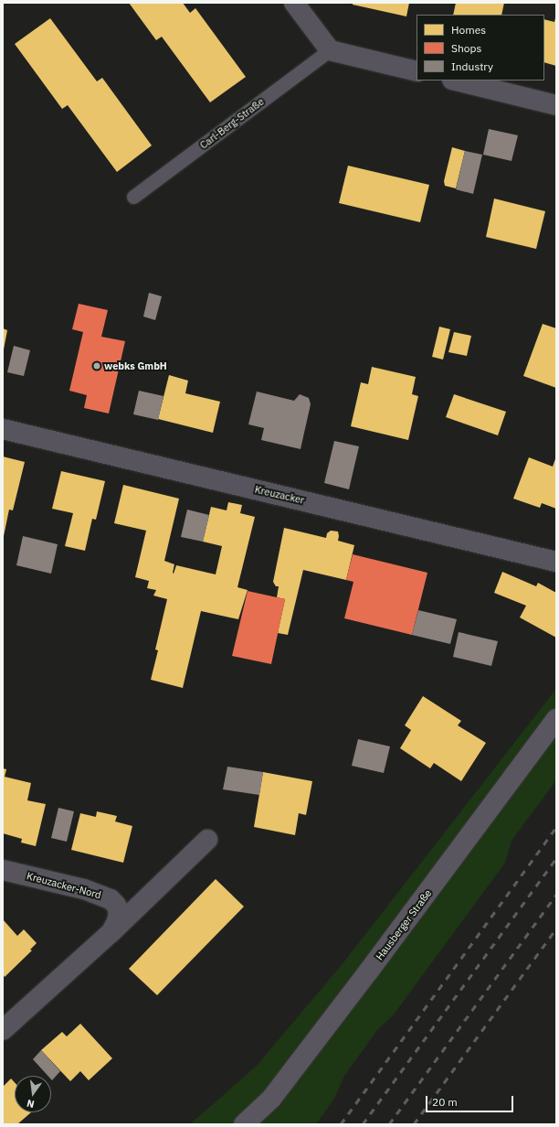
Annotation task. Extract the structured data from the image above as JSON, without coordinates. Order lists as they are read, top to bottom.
{
  "streets": {
    "main road": ["Hausberger Straße"],
    "street": ["Kreuzacker", "Kreuzacker-Nord"],
    "lane": ["Carl-Berg-Straße"]
  },
  "places": ["webks GmbH"],
  "legend": ["Homes", "Shops", "Industry"],
  "scale_bar": "20 m",
  "north": "bottom"
}
